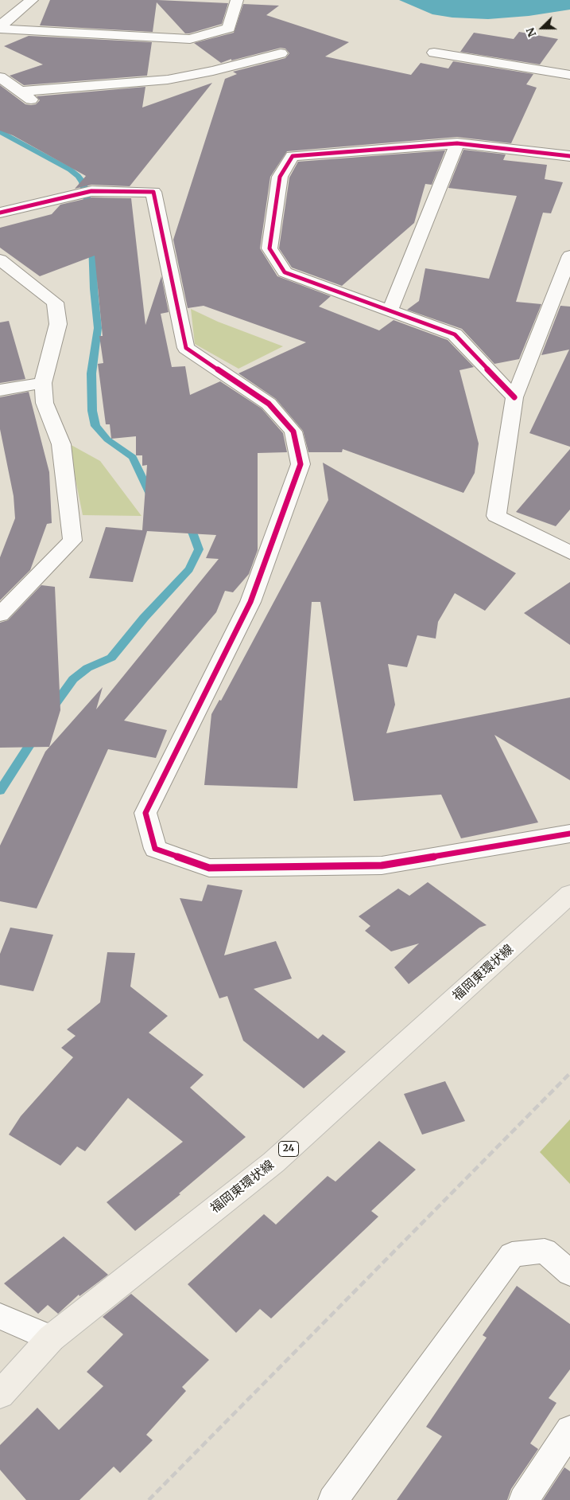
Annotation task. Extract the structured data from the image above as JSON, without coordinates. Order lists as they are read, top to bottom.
{
  "streets": {
    "main road": ["福岡東環状線", "24"]
  },
  "north": "left"
}
